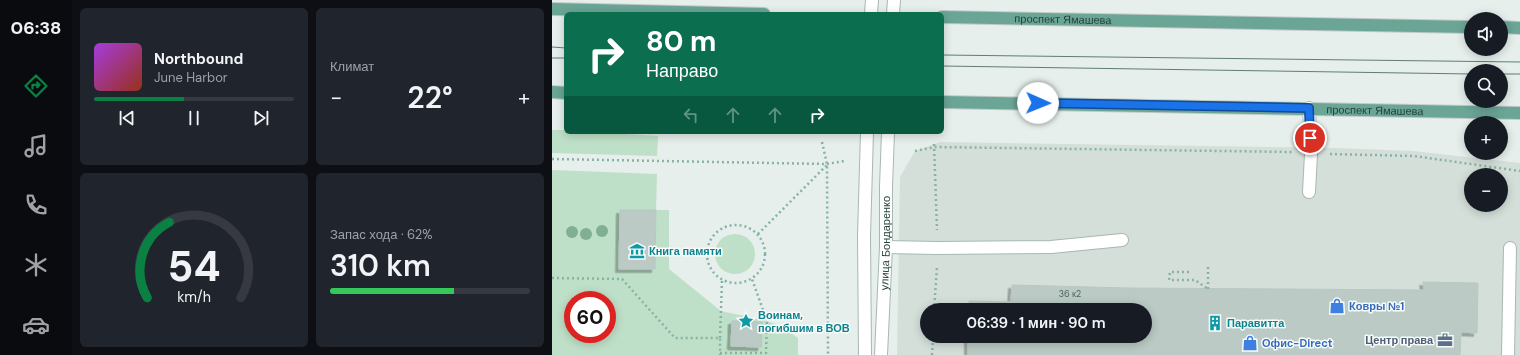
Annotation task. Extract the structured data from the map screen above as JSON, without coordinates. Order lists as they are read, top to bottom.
{
  "streets": {
    "main road": ["проспект Ямашева"],
    "street": ["улица Бондаренко"]
  },
  "places": {
    "museum": ["Книга памяти"],
    "shop": ["Ковры №1", "Офис-Direct"],
    "place": ["Воинам, погибшим в ВОВ"],
    "building": ["Паравитта"],
    "office": ["Центр права"]
  },
  "house_numbers": ["36 к2"],
  "page": {
    "tabs": "06:38",
    "tile": [
      "Климат",
      ["Запас хода · 62%", "310 km"]
    ],
    "map_buttons": ["+", "−"],
    "turn": ["80 m", "Направо"],
    "song": ["Northbound", "June Harbor"],
    "heat": ["−", "22°", "+"],
    "limit": "60",
    "trip": "06:39 · 1 мин · 90 m",
    "gauge": ["54", "km/h"]
  }
}
